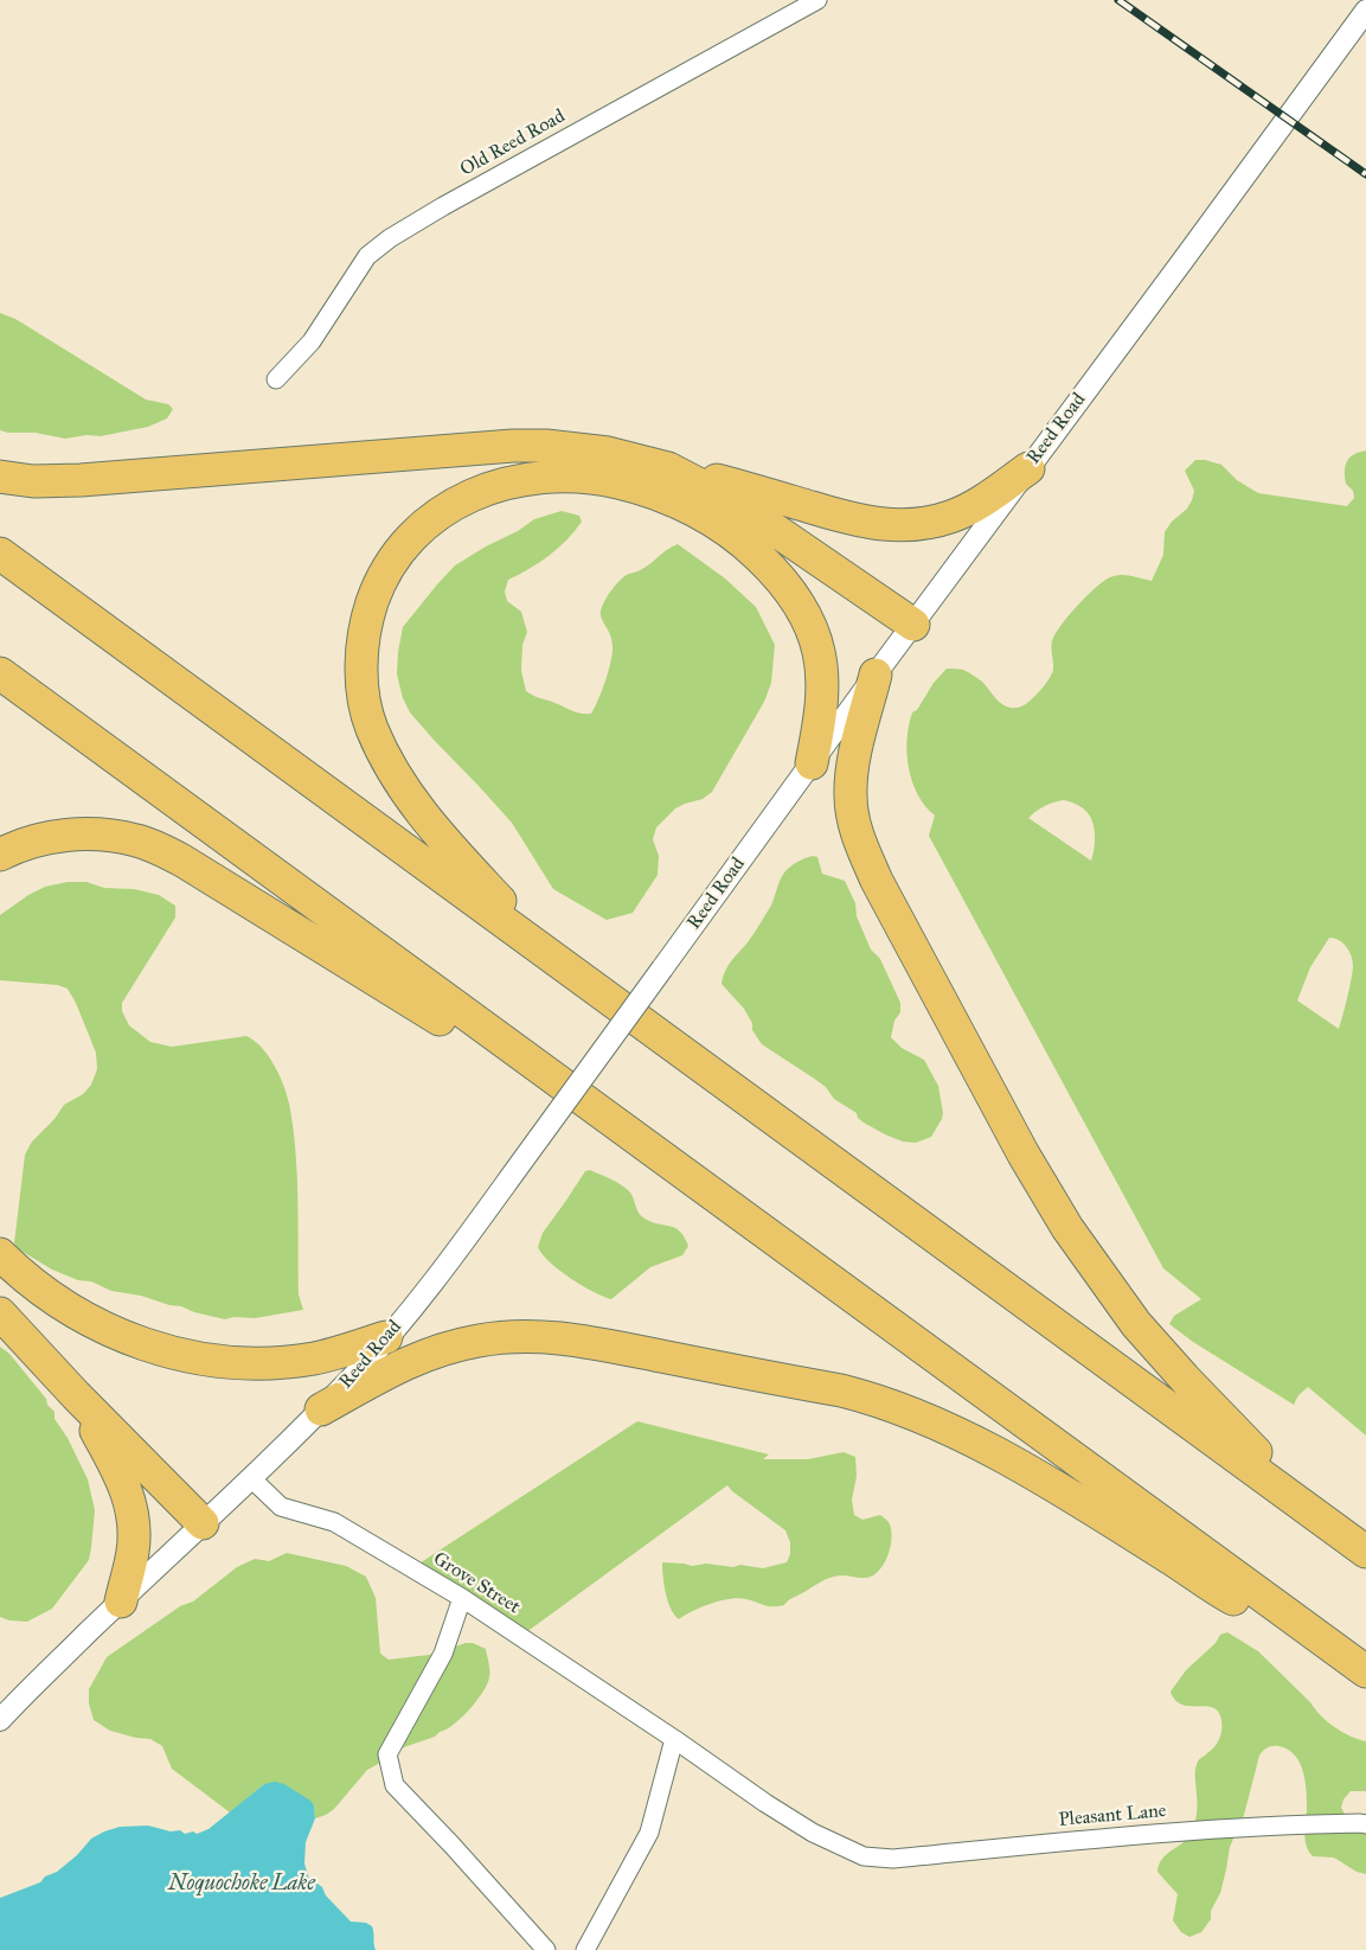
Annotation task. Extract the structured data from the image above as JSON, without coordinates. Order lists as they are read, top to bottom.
{
  "streets": {
    "street": [
      "Old Reed Road",
      "Reed Road",
      "Grove Street",
      "Pleasant Lane"
    ]
  },
  "crossings": [
    ["Reed Road", "Grove Street"],
    ["Grove Street", "Pleasant Lane"]
  ],
  "water": ["Noquochoke Lake"]
}
